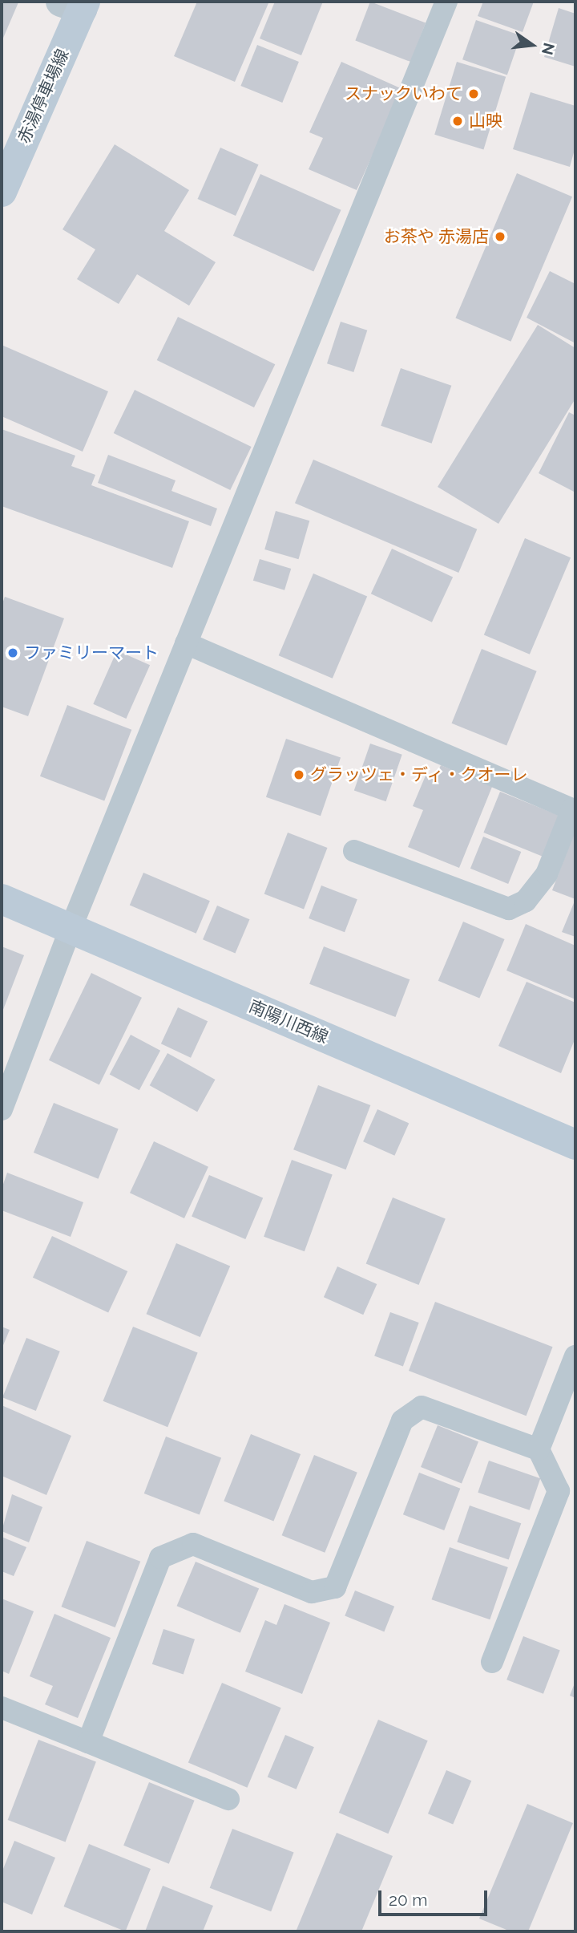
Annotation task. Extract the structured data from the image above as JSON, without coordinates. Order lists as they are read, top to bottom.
{
  "streets": {
    "main road": ["赤湯停車場線", "南陽川西線"]
  },
  "places": [
    "スナックいわて",
    "山映",
    "お茶や 赤湯店",
    "ファミリーマート",
    "グラッツェ・ディ・クオーレ"
  ],
  "scale_bar": "20 m",
  "north": "right"
}
